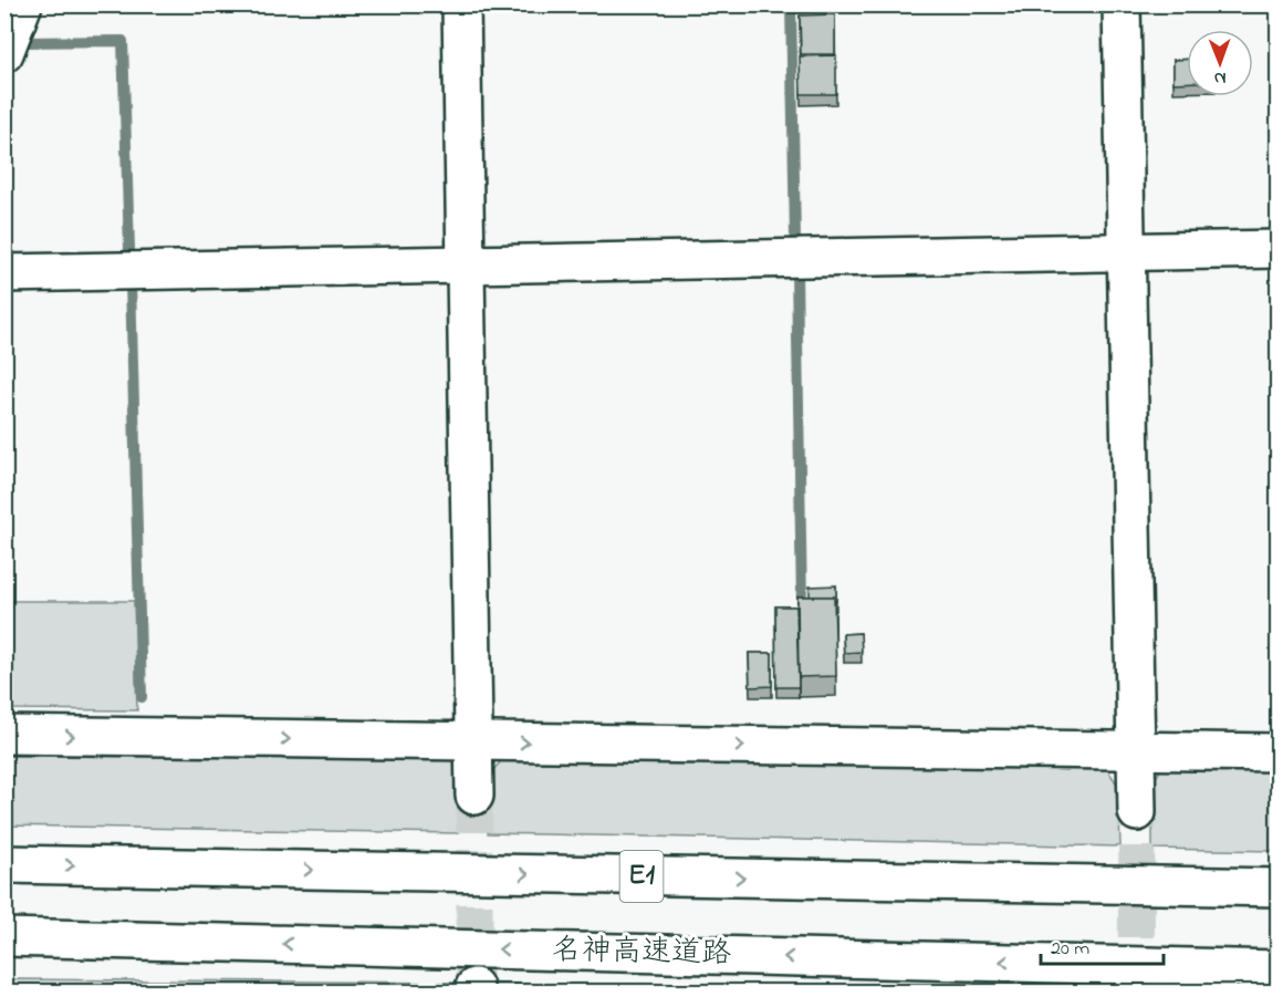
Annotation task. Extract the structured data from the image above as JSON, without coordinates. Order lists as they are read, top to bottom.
{
  "streets": {
    "main road": ["E1", "名神高速道路"]
  },
  "scale_bar": "20 m",
  "north": "bottom"
}
